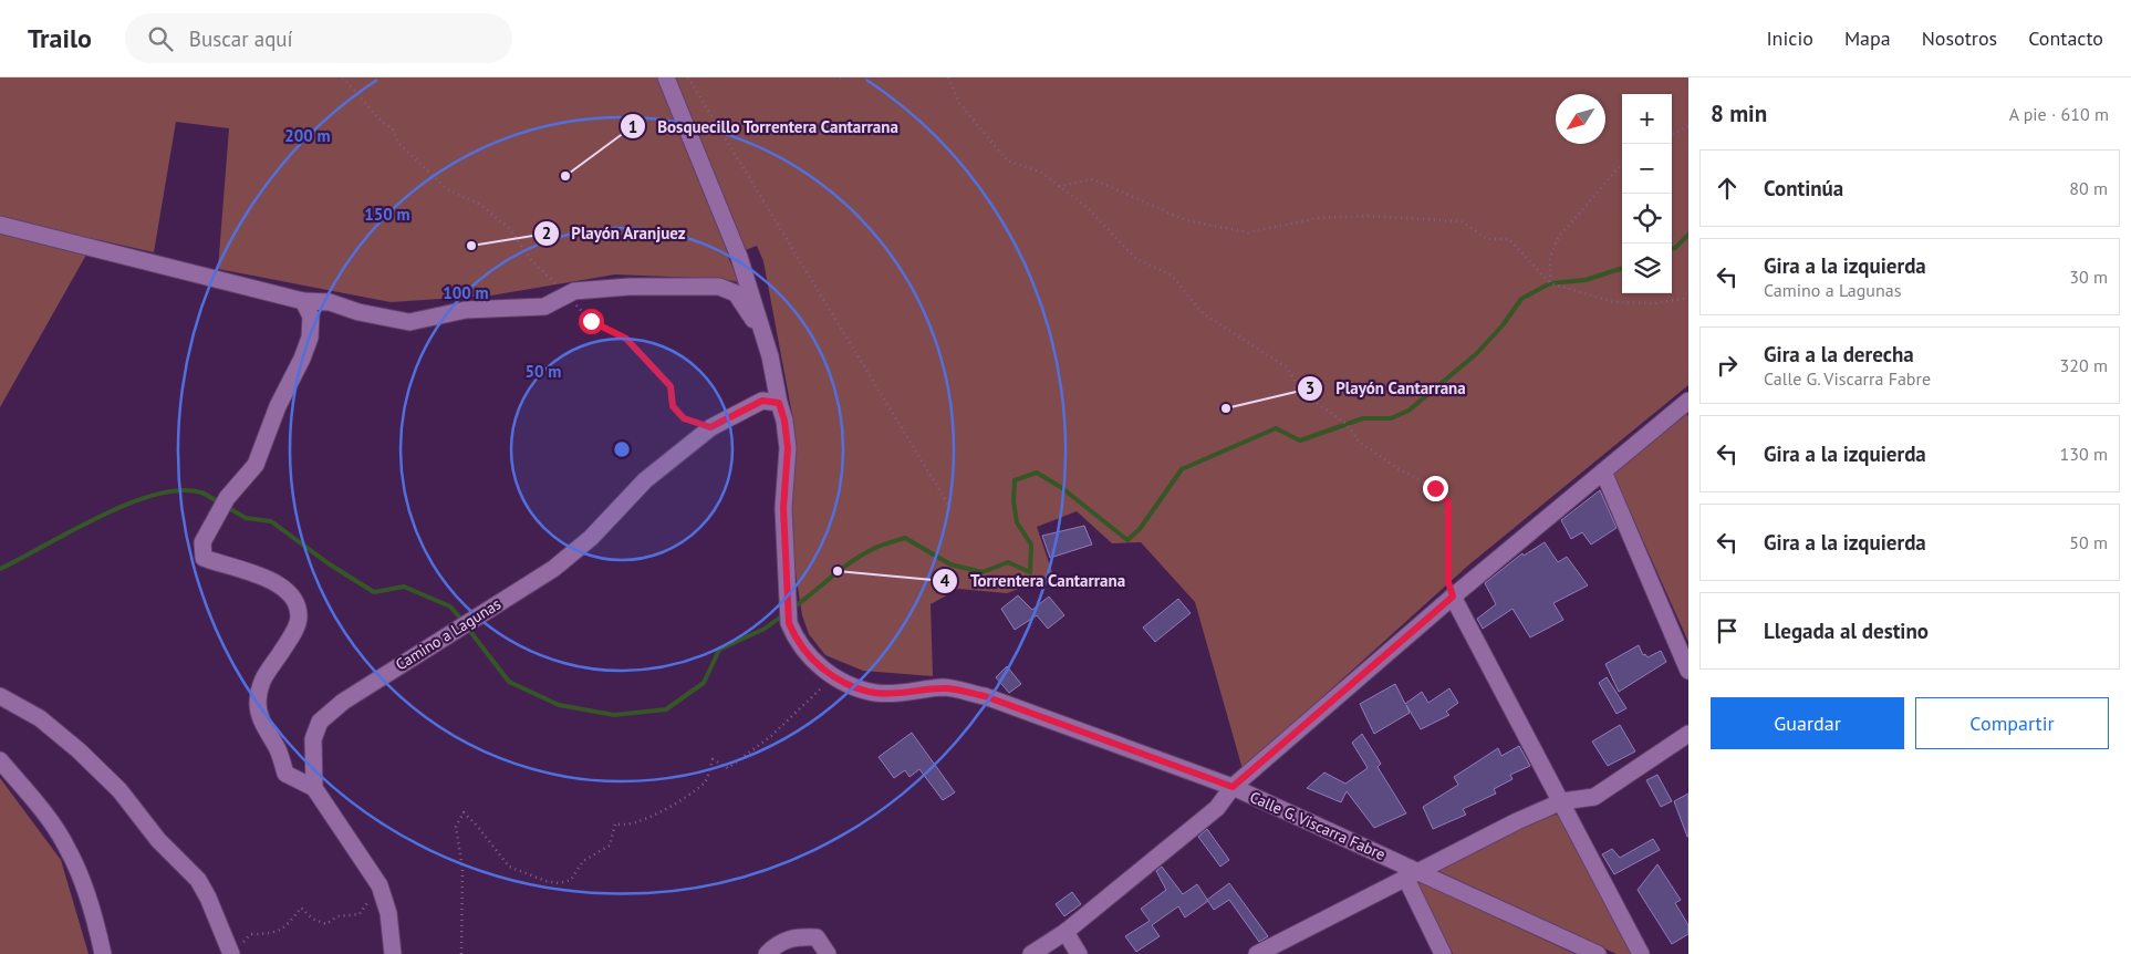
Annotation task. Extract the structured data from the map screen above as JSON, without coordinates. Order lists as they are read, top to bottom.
{
  "streets": {
    "street": ["Camino a Lagunas", "Calle G. Viscarra Fabre"]
  },
  "crossings": [
    ["Camino a Lagunas", "Calle G. Viscarra Fabre"]
  ],
  "places": [
    "Bosquecillo Torrentera Cantarrana",
    "Playón Aranjuez",
    "Playón Cantarrana",
    "Torrentera Cantarrana"
  ],
  "north": "bottom left",
  "page": {
    "header": "Trailo",
    "search": "Buscar aquí",
    "nav": [
      "Inicio",
      "Mapa",
      "Nosotros",
      "Contacto"
    ],
    "heading": ["8 min", "A pie · 610 m"],
    "map_buttons": ["+", "−"],
    "list": [
      ["Continúa", "80 m"],
      ["Gira a la izquierda", "Camino a Lagunas", "30 m"],
      ["Gira a la derecha", "Calle G. Viscarra Fabre", "320 m"],
      ["Gira a la izquierda", "130 m"],
      ["Gira a la izquierda", "50 m"],
      "Llegada al destino"
    ],
    "buttons": ["Guardar", "Compartir"]
  },
  "rings": [
    "200 m",
    "150 m",
    "100 m",
    "50 m"
  ]
}
